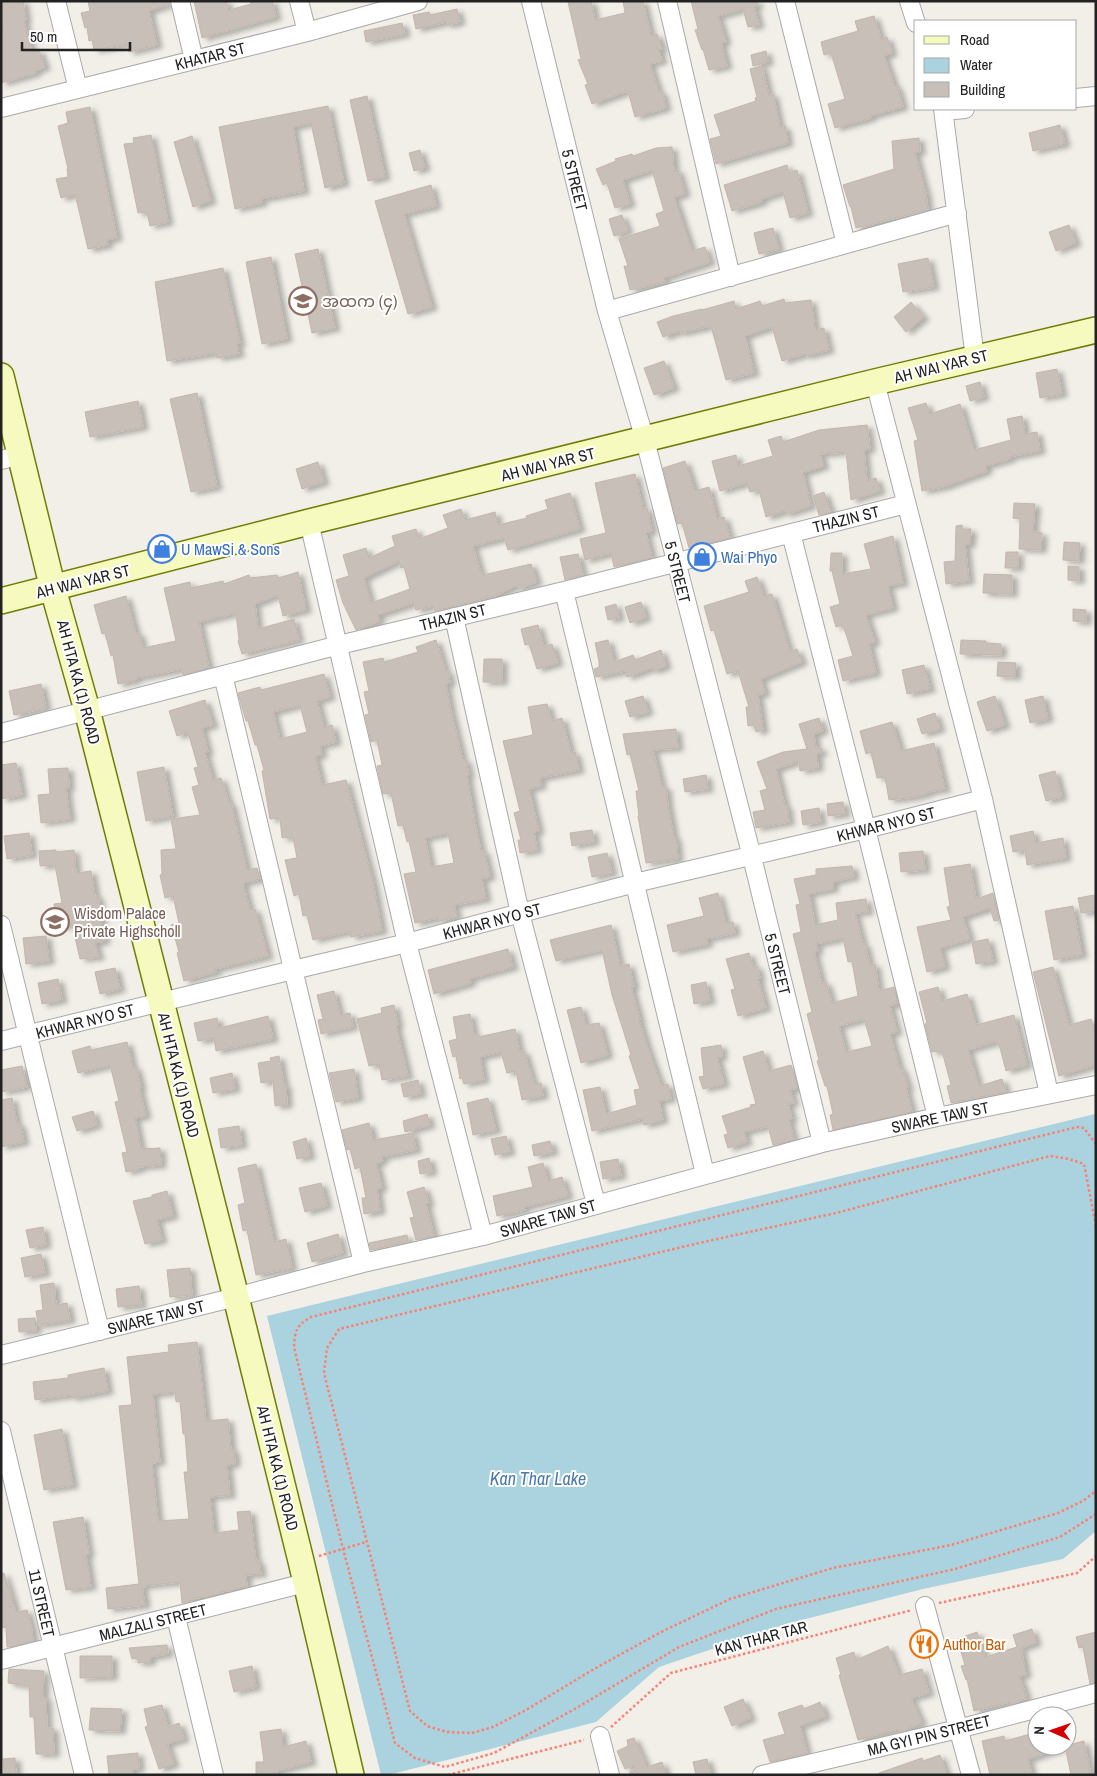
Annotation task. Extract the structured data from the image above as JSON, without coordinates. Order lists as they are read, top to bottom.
{
  "streets": {
    "street": [
      "KHATAR ST",
      "5 STREET",
      "AH WAI YAR ST",
      "THAZIN ST",
      "AH HTA KA (1) ROAD",
      "KHWAR NYO ST",
      "SWARE TAW ST",
      "11 STREET",
      "MALZALI STREET",
      "MA GYI PIN STREET"
    ],
    "path": ["KAN THAR TAR"]
  },
  "crossings": [
    ["5 STREET", "AH WAI YAR ST"],
    ["5 STREET", "THAZIN ST"],
    ["5 STREET", "KHWAR NYO ST"],
    ["5 STREET", "SWARE TAW ST"],
    ["AH WAI YAR ST", "AH HTA KA (1) ROAD"],
    ["THAZIN ST", "AH HTA KA (1) ROAD"],
    ["AH HTA KA (1) ROAD", "KHWAR NYO ST"],
    ["AH HTA KA (1) ROAD", "SWARE TAW ST"],
    ["AH HTA KA (1) ROAD", "MALZALI STREET"],
    ["11 STREET", "MALZALI STREET"]
  ],
  "water": ["Kan Thar Lake"],
  "places": {
    "school or university": ["အထက (၄)", "Wisdom Palace Private Highscholl"],
    "shop": ["U MawSi & Sons", "Wai Phyo"],
    "restaurant": ["Author Bar"]
  },
  "legend": ["Road", "Water", "Building"],
  "scale_bar": "50 m",
  "north": "left"
}
